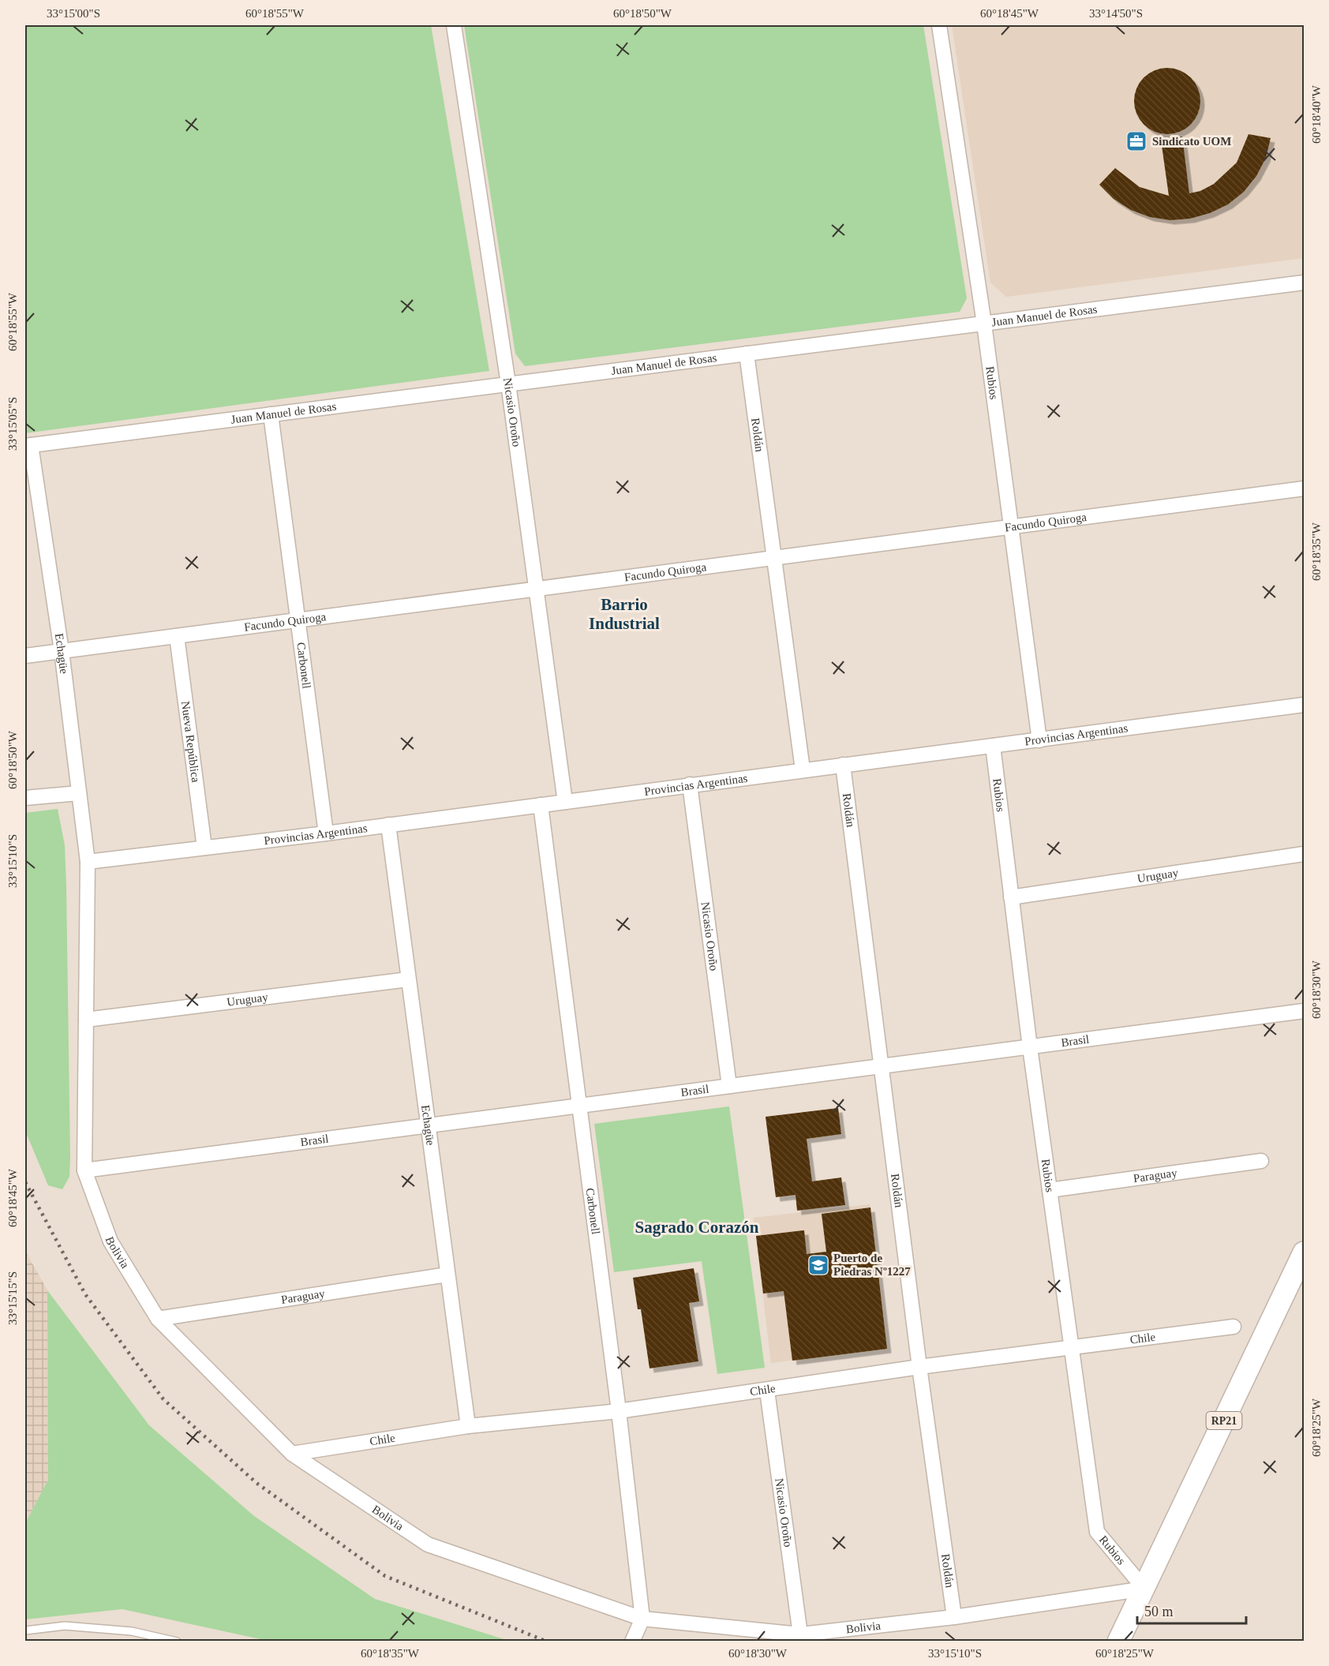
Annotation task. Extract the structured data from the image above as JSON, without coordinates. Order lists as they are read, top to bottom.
{
  "streets": {
    "main road": ["RP21"],
    "street": [
      "Juan Manuel de Rosas",
      "Rubios",
      "Nicasio Oroño",
      "Roldán",
      "Facundo Quiroga",
      "Echagüe",
      "Carbonell",
      "Provincias Argentinas",
      "Nueva República",
      "Uruguay",
      "Brasil",
      "Paraguay",
      "Bolivia",
      "Chile"
    ]
  },
  "crossings": [
    ["Juan Manuel de Rosas", "Rubios"],
    ["Juan Manuel de Rosas", "Nicasio Oroño"],
    ["Juan Manuel de Rosas", "Roldán"],
    ["Juan Manuel de Rosas", "Echagüe"],
    ["Juan Manuel de Rosas", "Carbonell"],
    ["Rubios", "Facundo Quiroga"],
    ["Rubios", "Provincias Argentinas"],
    ["Rubios", "Uruguay"],
    ["Rubios", "Brasil"],
    ["Rubios", "Paraguay"],
    ["Rubios", "Bolivia"],
    ["Rubios", "Chile"],
    ["Rubios", "RP21"],
    ["Nicasio Oroño", "Facundo Quiroga"],
    ["Nicasio Oroño", "Provincias Argentinas"],
    ["Nicasio Oroño", "Brasil"],
    ["Nicasio Oroño", "Bolivia"],
    ["Nicasio Oroño", "Chile"],
    ["Roldán", "Facundo Quiroga"],
    ["Roldán", "Provincias Argentinas"],
    ["Roldán", "Brasil"],
    ["Roldán", "Bolivia"],
    ["Roldán", "Chile"],
    ["Facundo Quiroga", "Echagüe"],
    ["Facundo Quiroga", "Carbonell"],
    ["Facundo Quiroga", "Nueva República"],
    ["Echagüe", "Provincias Argentinas"],
    ["Echagüe", "Uruguay"],
    ["Echagüe", "Brasil"],
    ["Echagüe", "Paraguay"],
    ["Echagüe", "Bolivia"],
    ["Echagüe", "Chile"],
    ["Carbonell", "Provincias Argentinas"],
    ["Carbonell", "Brasil"],
    ["Carbonell", "Bolivia"],
    ["Carbonell", "Chile"],
    ["Provincias Argentinas", "Nueva República"],
    ["Provincias Argentinas", "Bolivia"],
    ["Uruguay", "Bolivia"],
    ["Brasil", "Bolivia"],
    ["Paraguay", "Bolivia"],
    ["Bolivia", "Chile"],
    ["Bolivia", "RP21"]
  ],
  "districts": ["Barrio Industrial", "Sagrado Corazón"],
  "places": {
    "office": ["Sindicato UOM"],
    "school or university": ["Puerto de Piedras Nº1227"]
  },
  "scale_bar": "50 m",
  "coordinates": [
    "33°15'00\"S",
    "60°18'55\"W",
    "60°18'50\"W",
    "60°18'45\"W",
    "33°14'50\"S",
    "60°18'40\"W",
    "33°15'05\"S",
    "60°18'35\"W",
    "33°15'10\"S",
    "60°18'30\"W",
    "33°15'15\"S",
    "60°18'25\"W"
  ]
}
